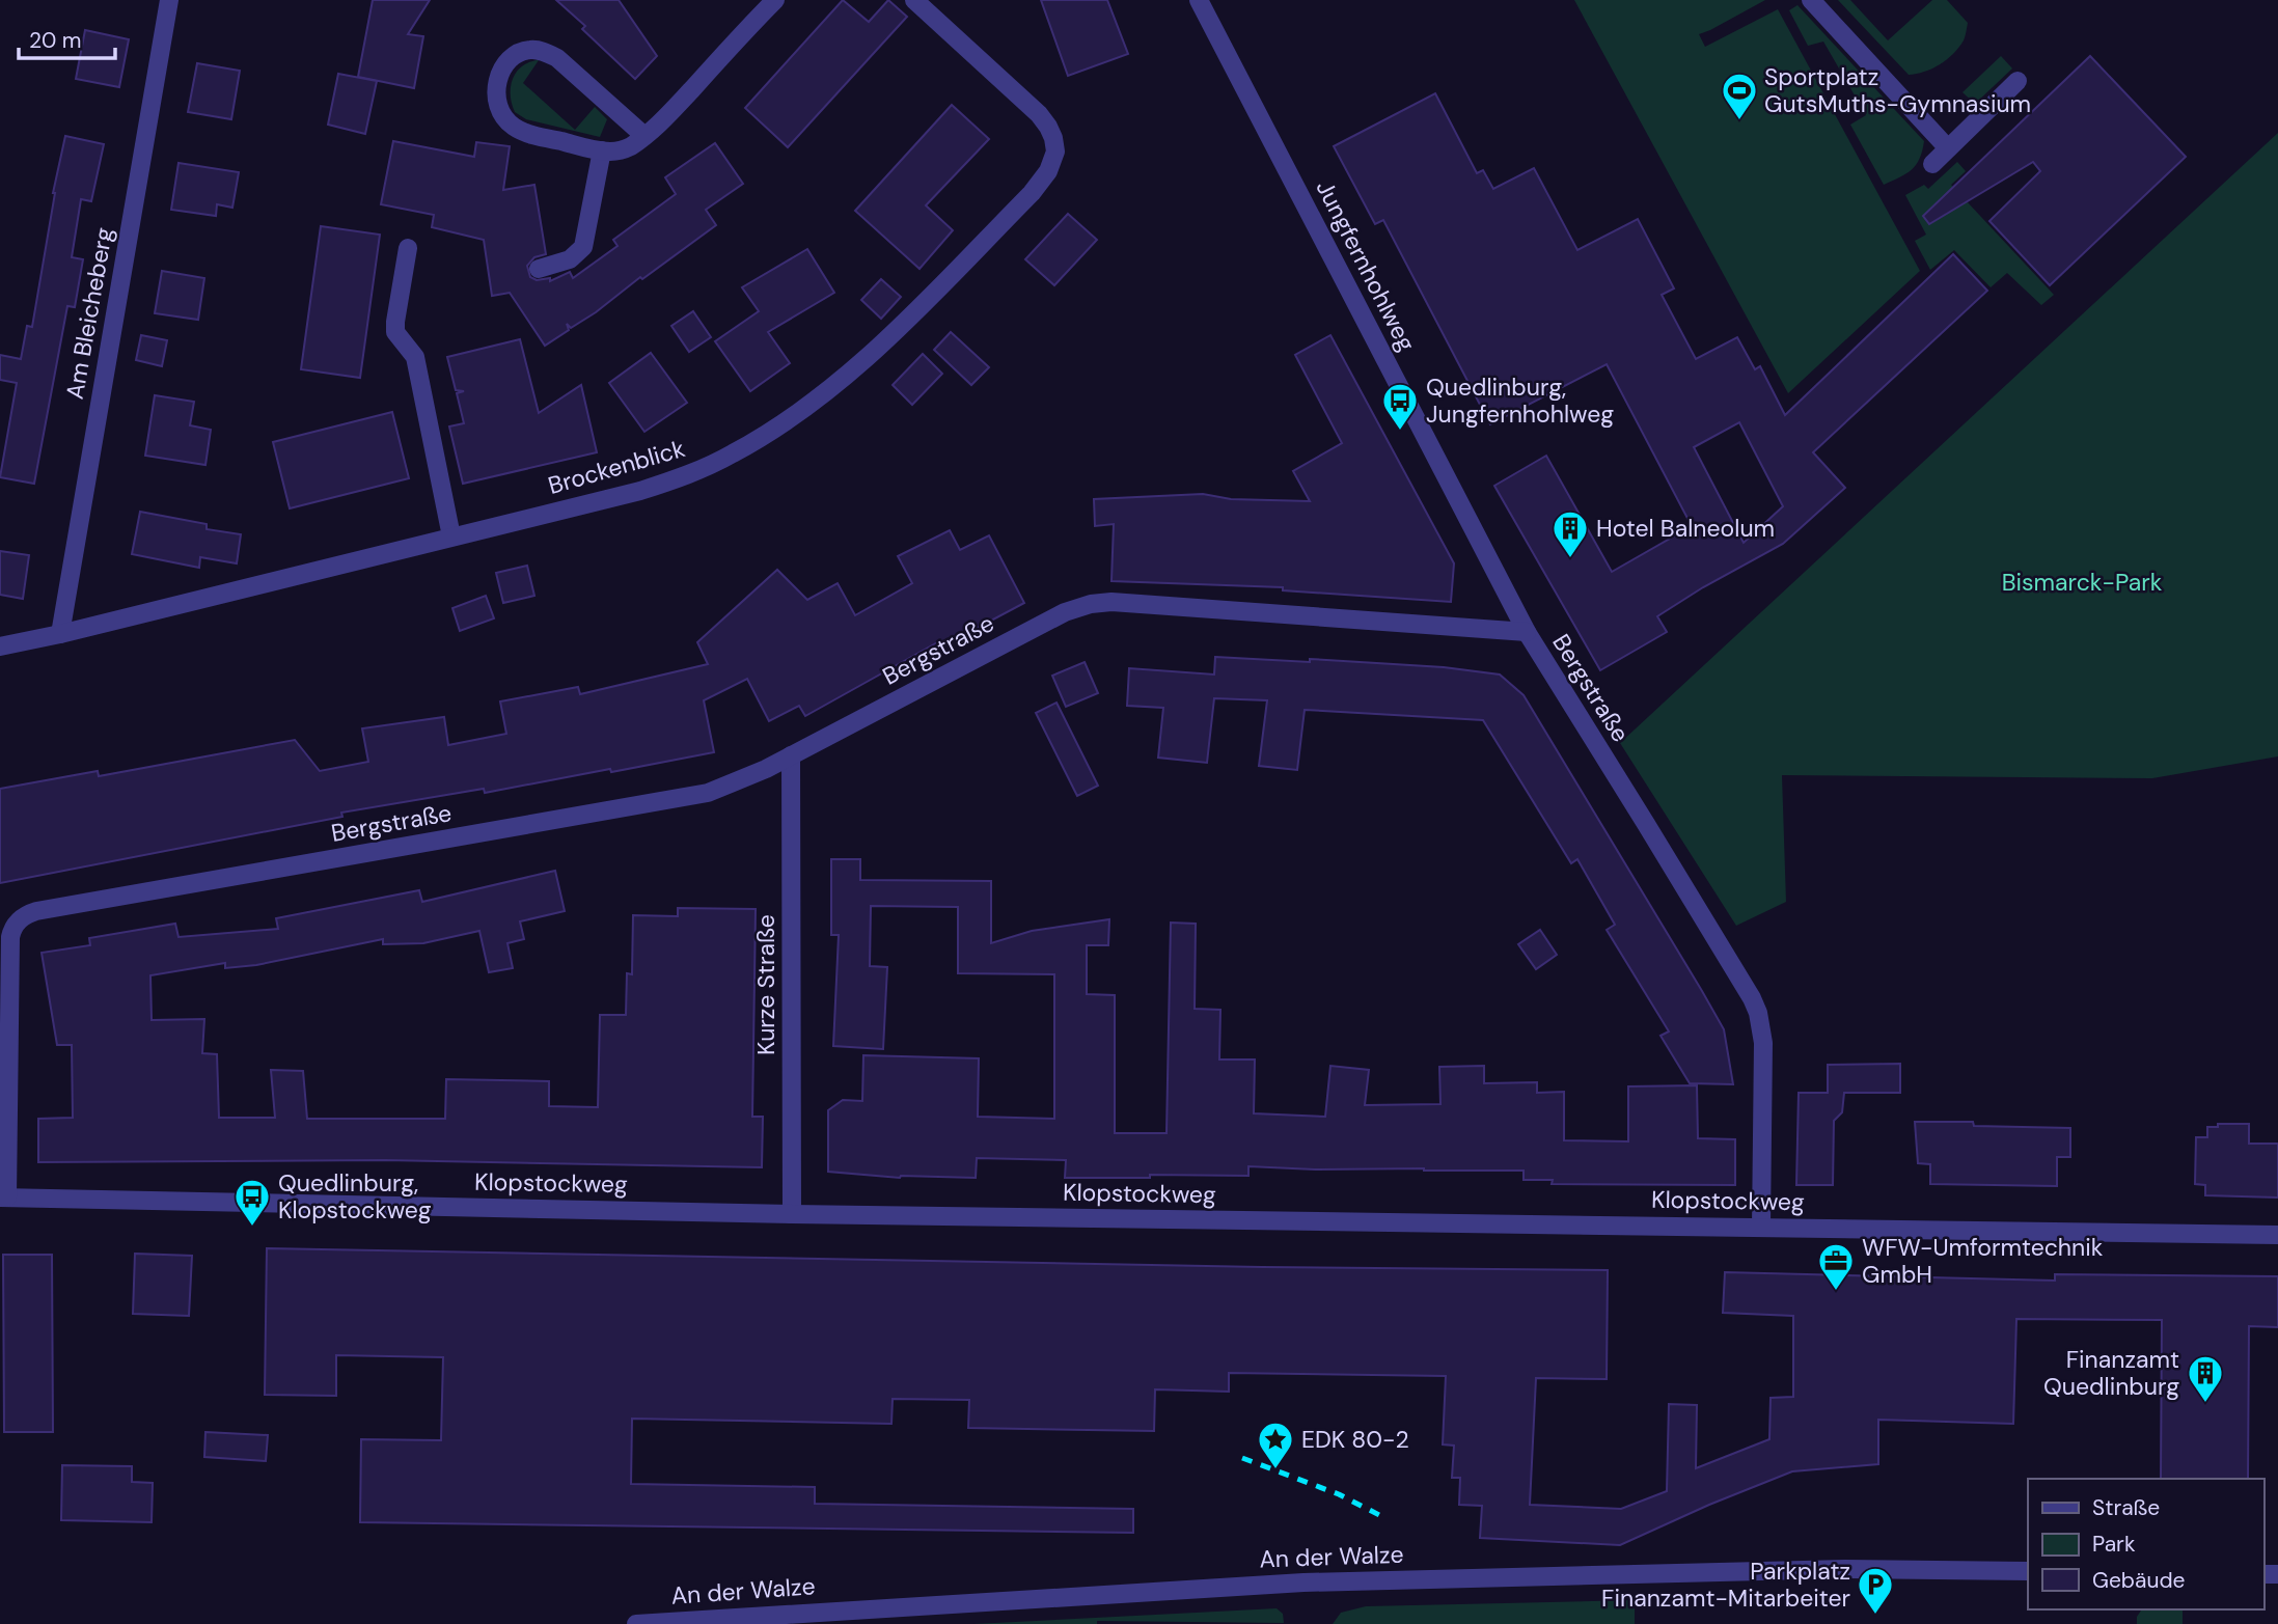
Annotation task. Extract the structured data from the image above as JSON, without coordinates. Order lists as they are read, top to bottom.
{
  "streets": {
    "street": [
      "Jungfernhohlweg",
      "Am Bleicheberg",
      "Brockenblick",
      "Bergstraße",
      "Kurze Straße",
      "Klopstockweg",
      "An der Walze"
    ]
  },
  "crossings": [
    ["Jungfernhohlweg", "Bergstraße"],
    ["Am Bleicheberg", "Brockenblick"],
    ["Bergstraße", "Kurze Straße"],
    ["Bergstraße", "Klopstockweg"],
    ["Kurze Straße", "Klopstockweg"]
  ],
  "parks": ["Bismarck-Park"],
  "places": {
    "sports": ["Sportplatz GutsMuths-Gymnasium"],
    "bus stop": ["Quedlinburg, Jungfernhohlweg", "Quedlinburg, Klopstockweg"],
    "building": ["Hotel Balneolum", "Finanzamt Quedlinburg"],
    "office": ["WFW-Umformtechnik GmbH"],
    "place": ["EDK 80-2"],
    "parking": ["Parkplatz Finanzamt-Mitarbeiter"]
  },
  "legend": ["Straße", "Park", "Gebäude"],
  "scale_bar": "20 m"
}
